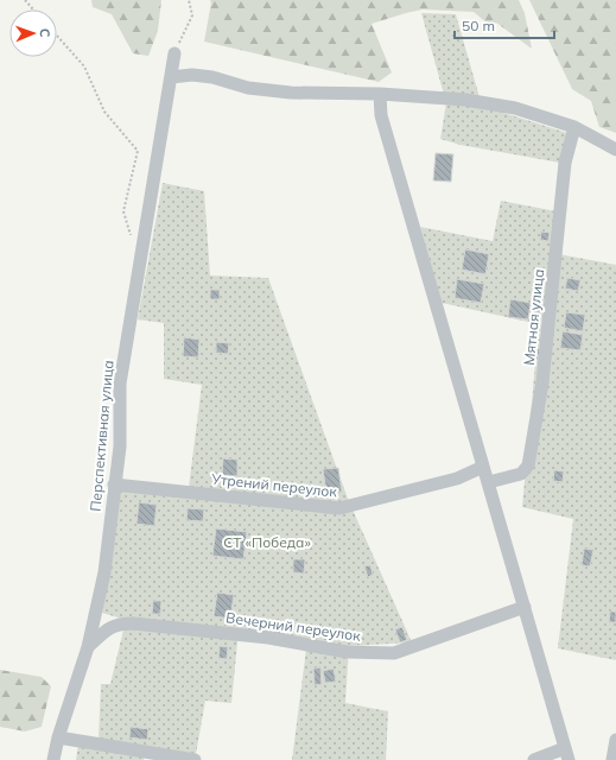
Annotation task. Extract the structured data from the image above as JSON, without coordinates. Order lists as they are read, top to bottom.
{
  "streets": {
    "street": [
      "Мятная улица",
      "Перспективная улица",
      "Утрений переулок",
      "Вечерний переулок"
    ]
  },
  "crossings": [
    ["Перспективная улица", "Утрений переулок"],
    ["Перспективная улица", "Вечерний переулок"]
  ],
  "parks": ["СТ «Победа»"],
  "scale_bar": "50 m",
  "north": "right"
}
